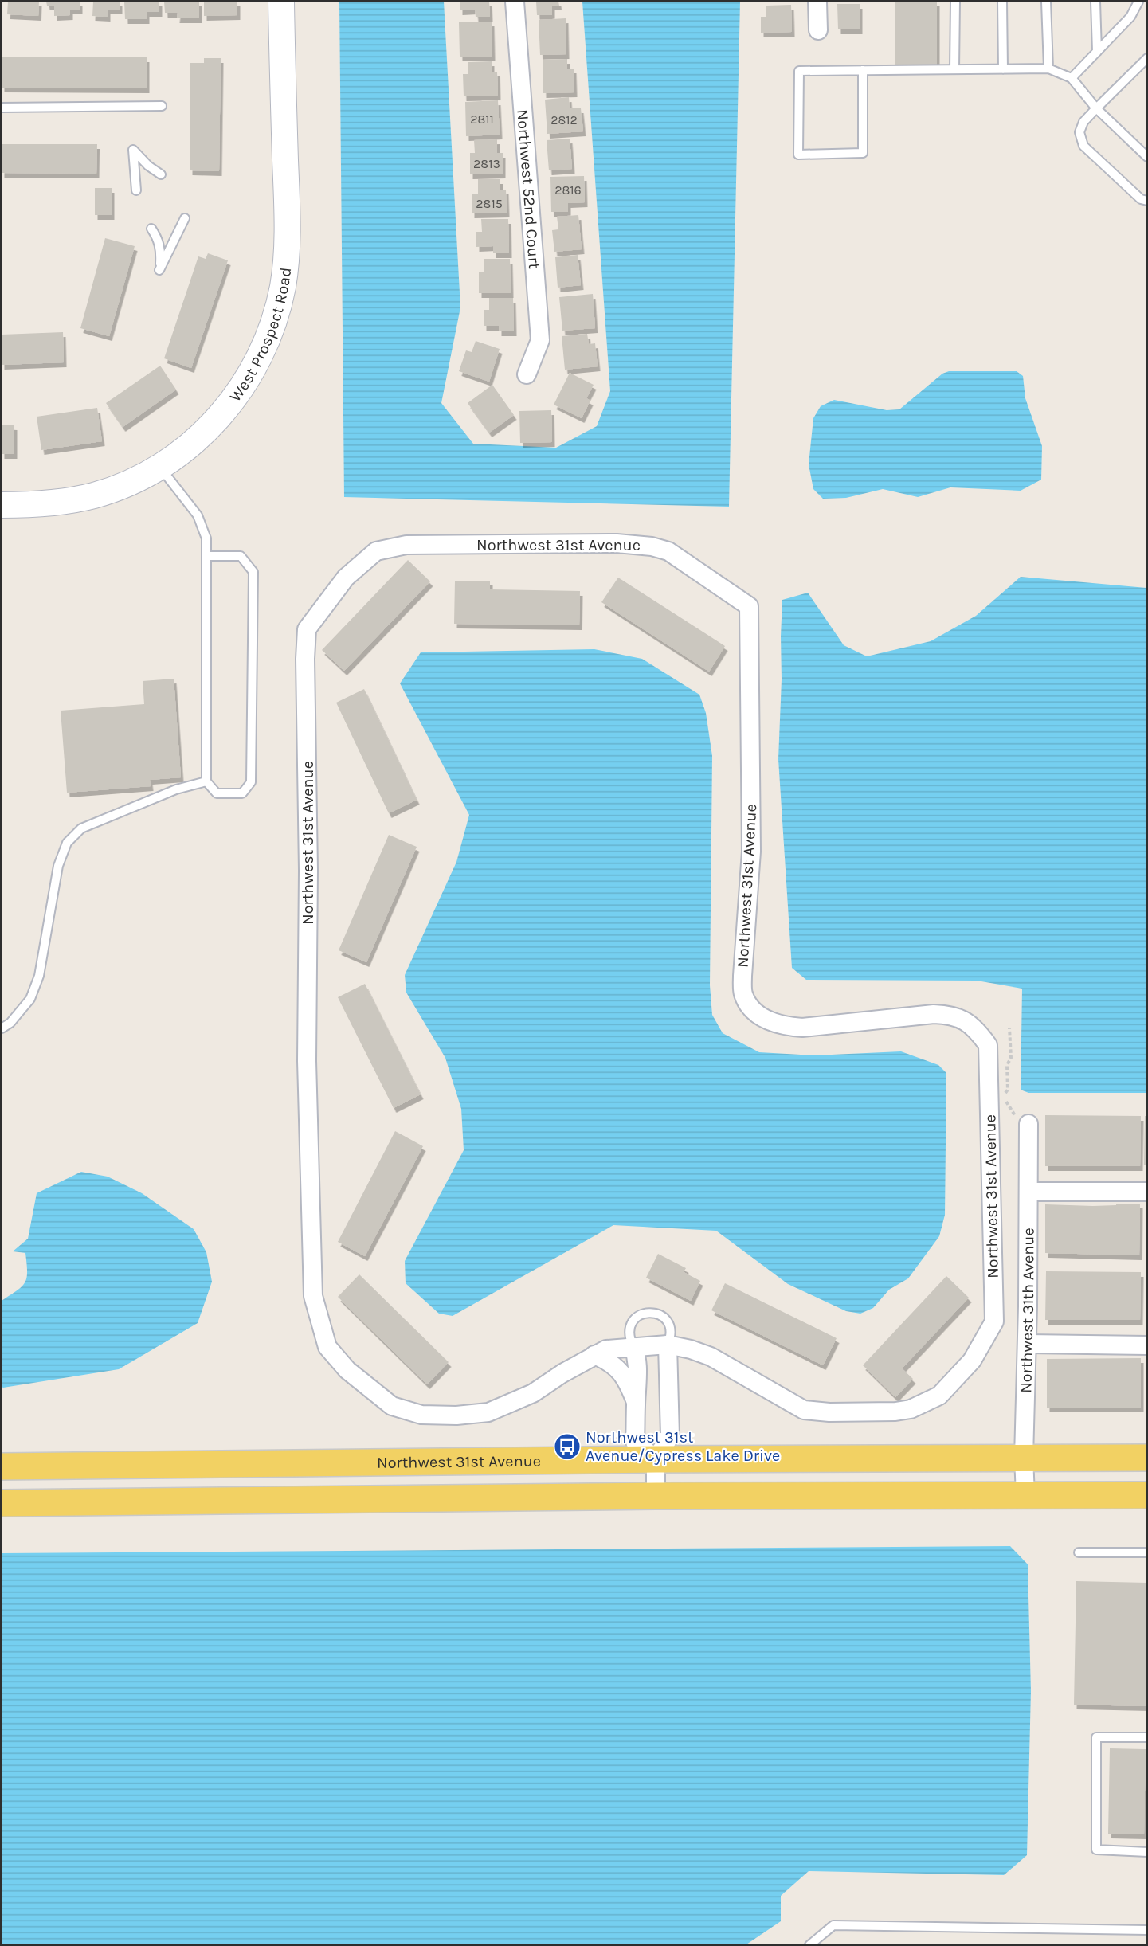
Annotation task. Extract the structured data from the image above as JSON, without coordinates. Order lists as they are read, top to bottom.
{
  "streets": {
    "main road": ["West Prospect Road", "Northwest 31st Avenue"],
    "street": ["Northwest 52nd Court", "Northwest 31th Avenue"]
  },
  "crossings": [
    ["Northwest 31st Avenue", "Northwest 31th Avenue"]
  ],
  "places": {
    "bus stop": ["Northwest 31st Avenue/Cypress Lake Drive"]
  },
  "house_numbers": [
    "2811",
    "2812",
    "2813",
    "2816",
    "2815"
  ]
}
